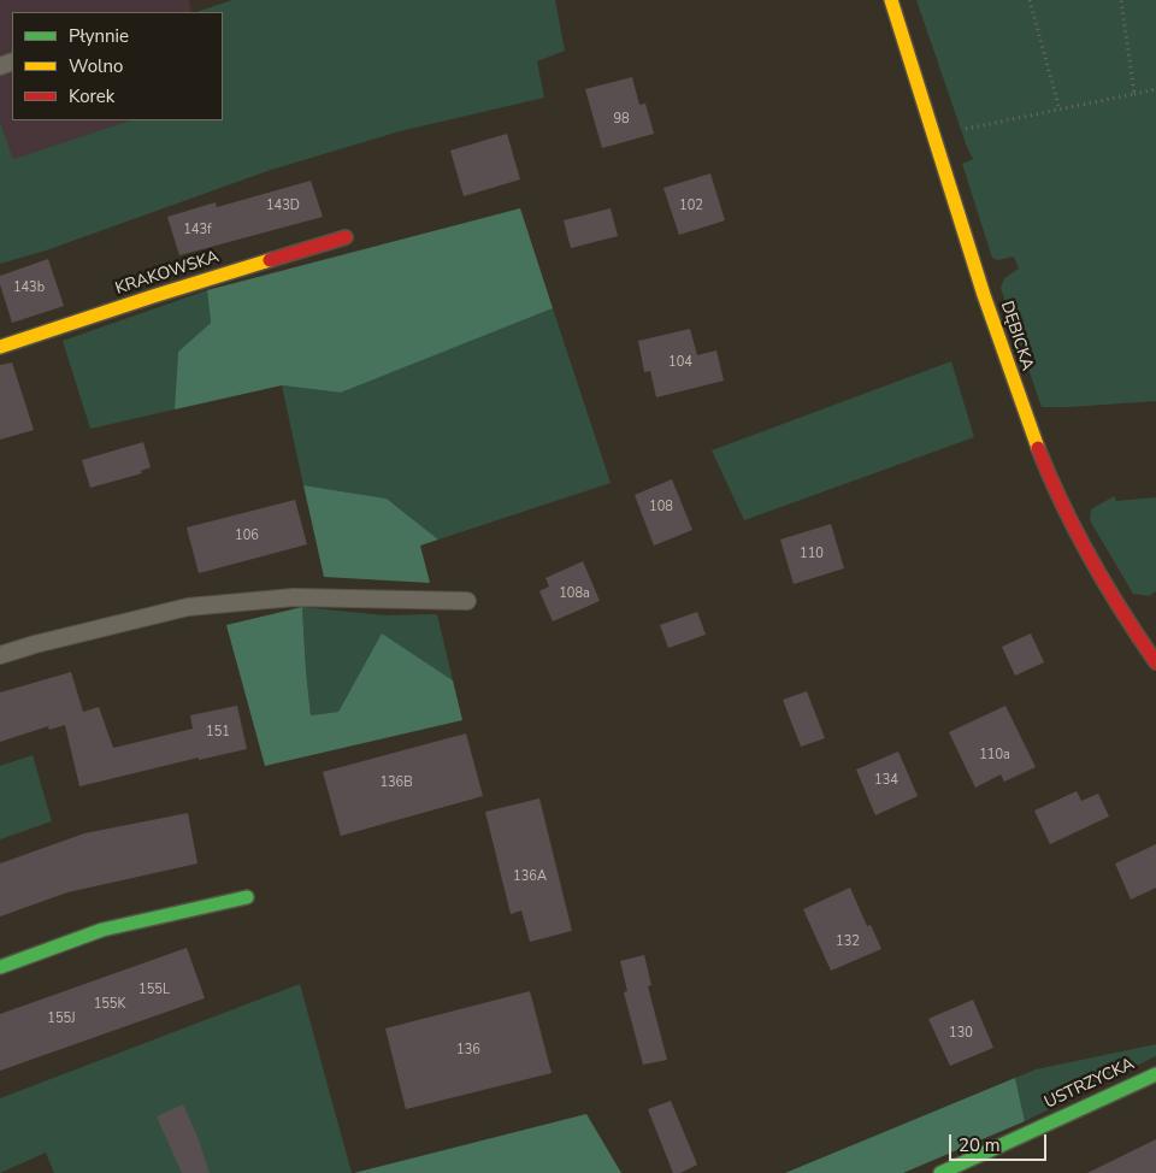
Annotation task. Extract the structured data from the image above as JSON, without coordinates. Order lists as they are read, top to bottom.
{
  "streets": {
    "street": ["KRAKOWSKA", "DĘBICKA", "USTRZYCKA"]
  },
  "house_numbers": [
    "98",
    "143D",
    "102",
    "143f",
    "143b",
    "104",
    "108",
    "106",
    "110",
    "108a",
    "151",
    "110a",
    "134",
    "136B",
    "136A",
    "132",
    "155L",
    "155K",
    "155J",
    "130",
    "136"
  ],
  "legend": ["Płynnie", "Wolno", "Korek"],
  "scale_bar": "20 m"
}
